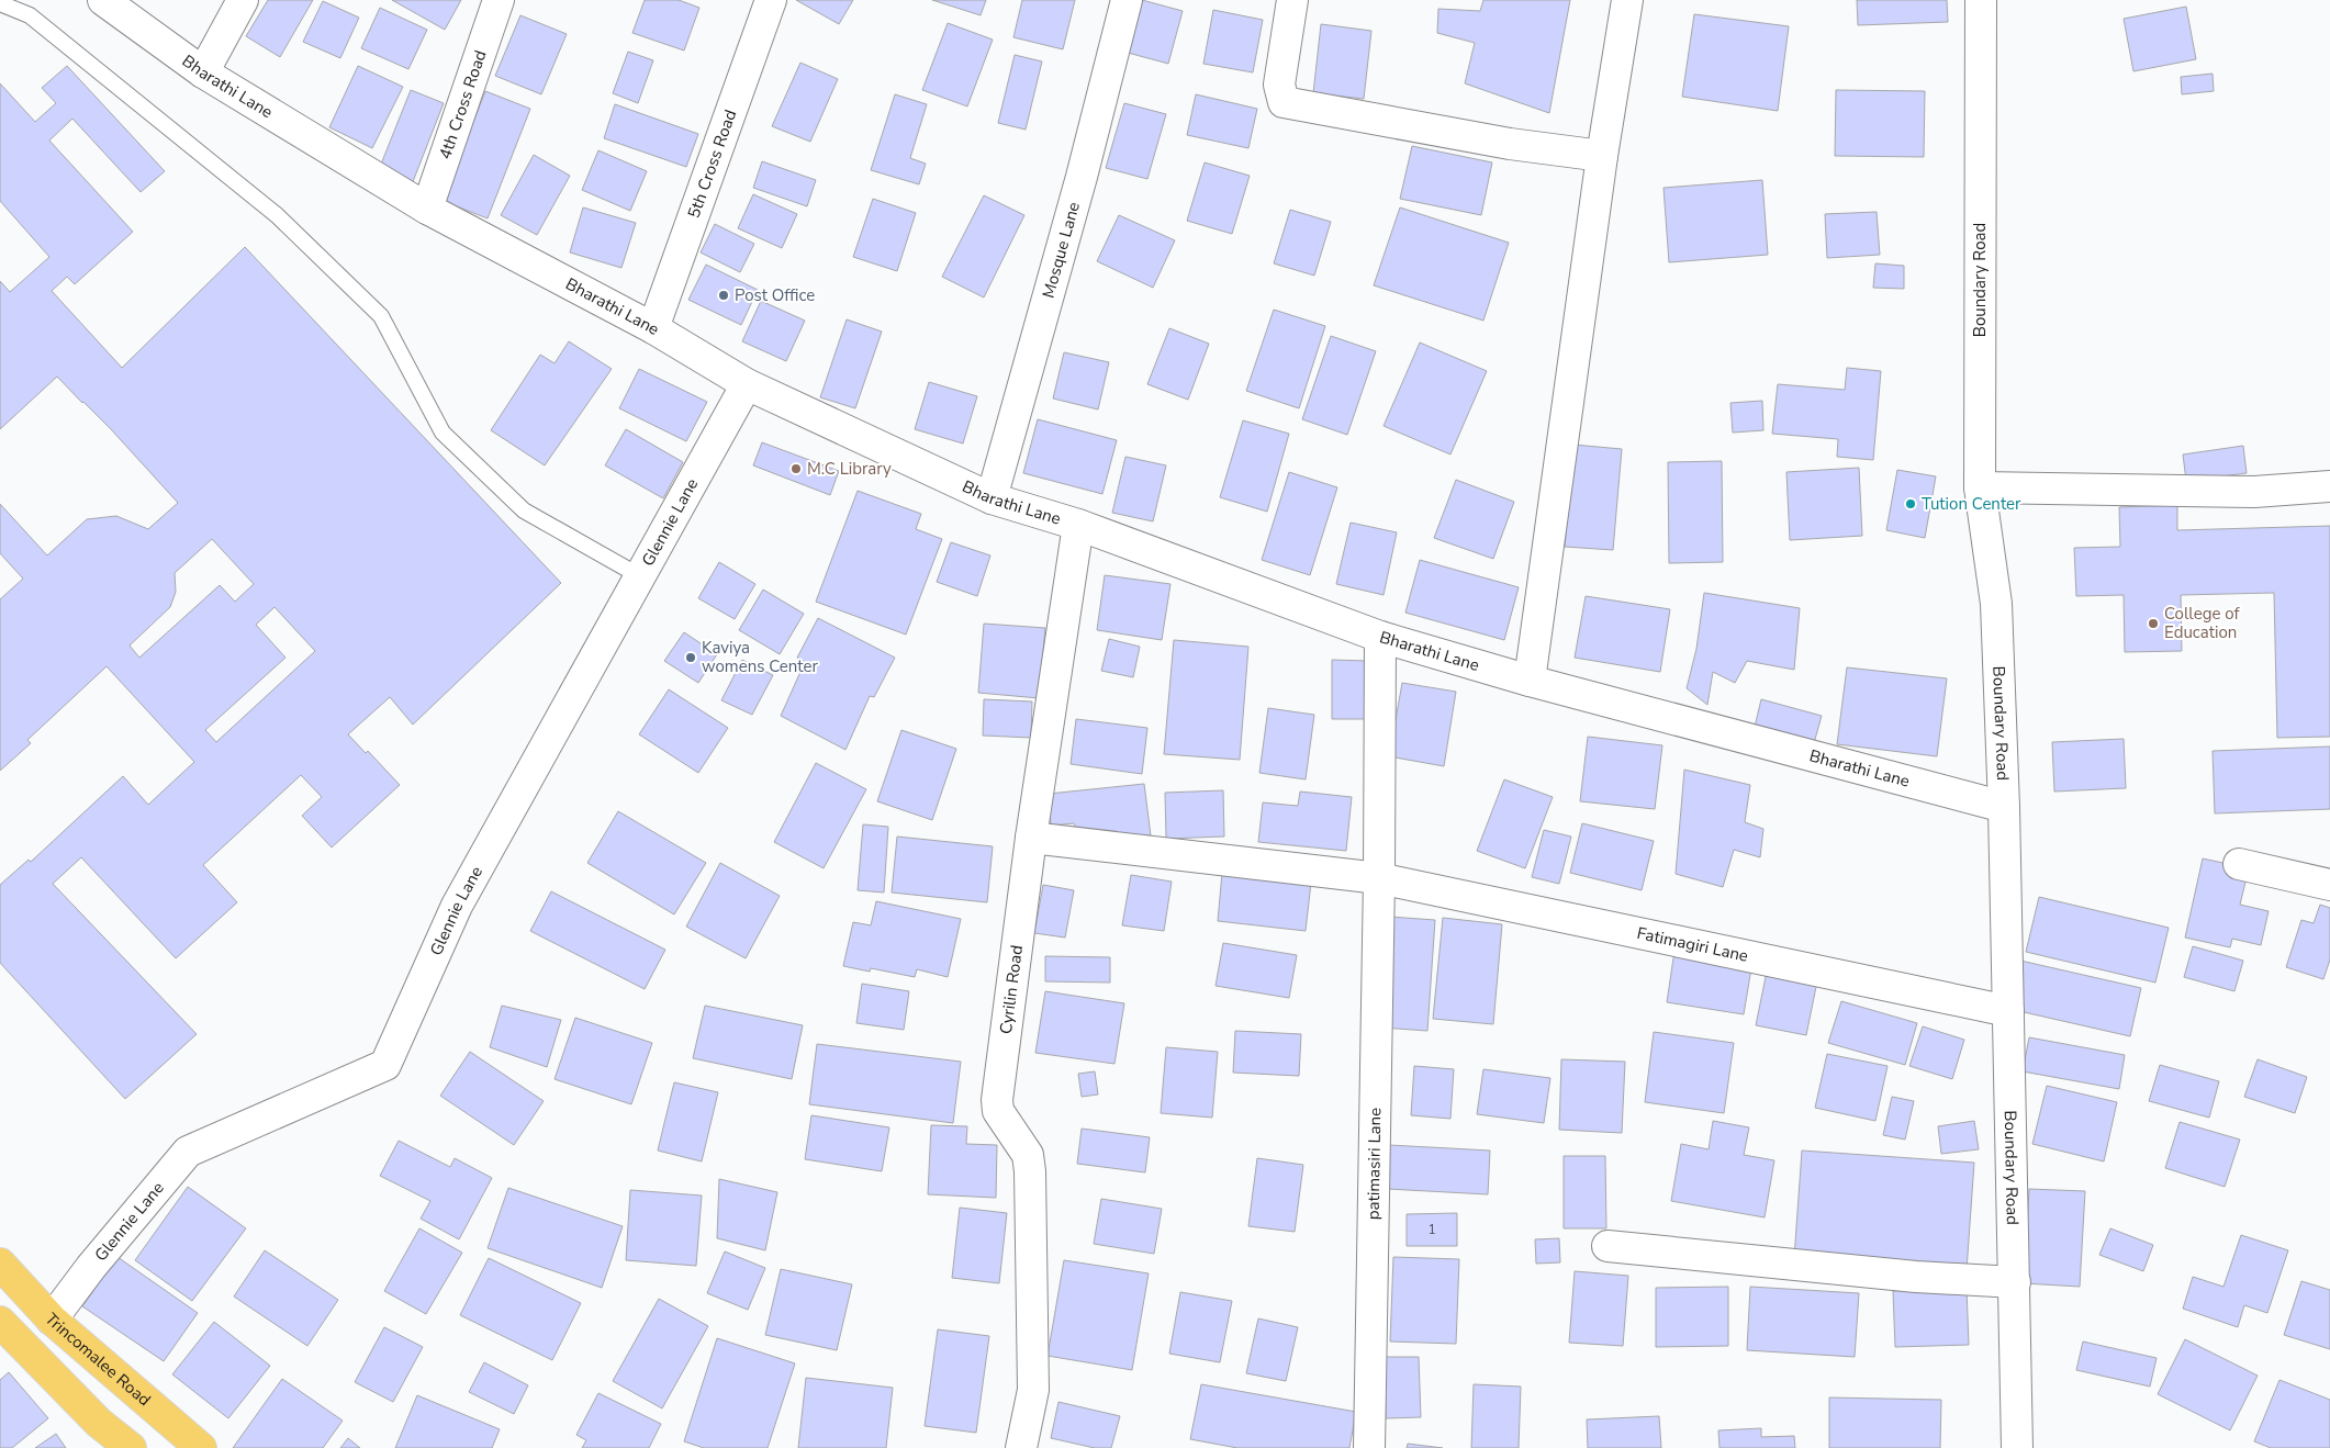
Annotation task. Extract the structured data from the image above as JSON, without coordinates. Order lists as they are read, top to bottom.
{
  "streets": {
    "highway": ["Trincomalee Road"],
    "street": [
      "Bharathi Lane",
      "4th Cross Road",
      "5th Cross Road",
      "Mosque Lane",
      "Boundary Road",
      "Glennie Lane",
      "Fatimagiri Lane",
      "Cyrilin Road",
      "patimasiri Lane"
    ]
  },
  "crossings": [
    ["Bharathi Lane", "4th Cross Road"],
    ["Bharathi Lane", "5th Cross Road"],
    ["Bharathi Lane", "Mosque Lane"],
    ["Bharathi Lane", "Boundary Road"],
    ["Bharathi Lane", "Glennie Lane"],
    ["Bharathi Lane", "Cyrilin Road"],
    ["Bharathi Lane", "patimasiri Lane"],
    ["Boundary Road", "Fatimagiri Lane"],
    ["Glennie Lane", "Trincomalee Road"],
    ["Fatimagiri Lane", "Cyrilin Road"],
    ["Fatimagiri Lane", "patimasiri Lane"]
  ],
  "places": [
    "Post Office",
    "M.C Library",
    "Tution Center",
    "College of Education",
    "Kaviya womens Center"
  ],
  "house_numbers": ["1"]
}
